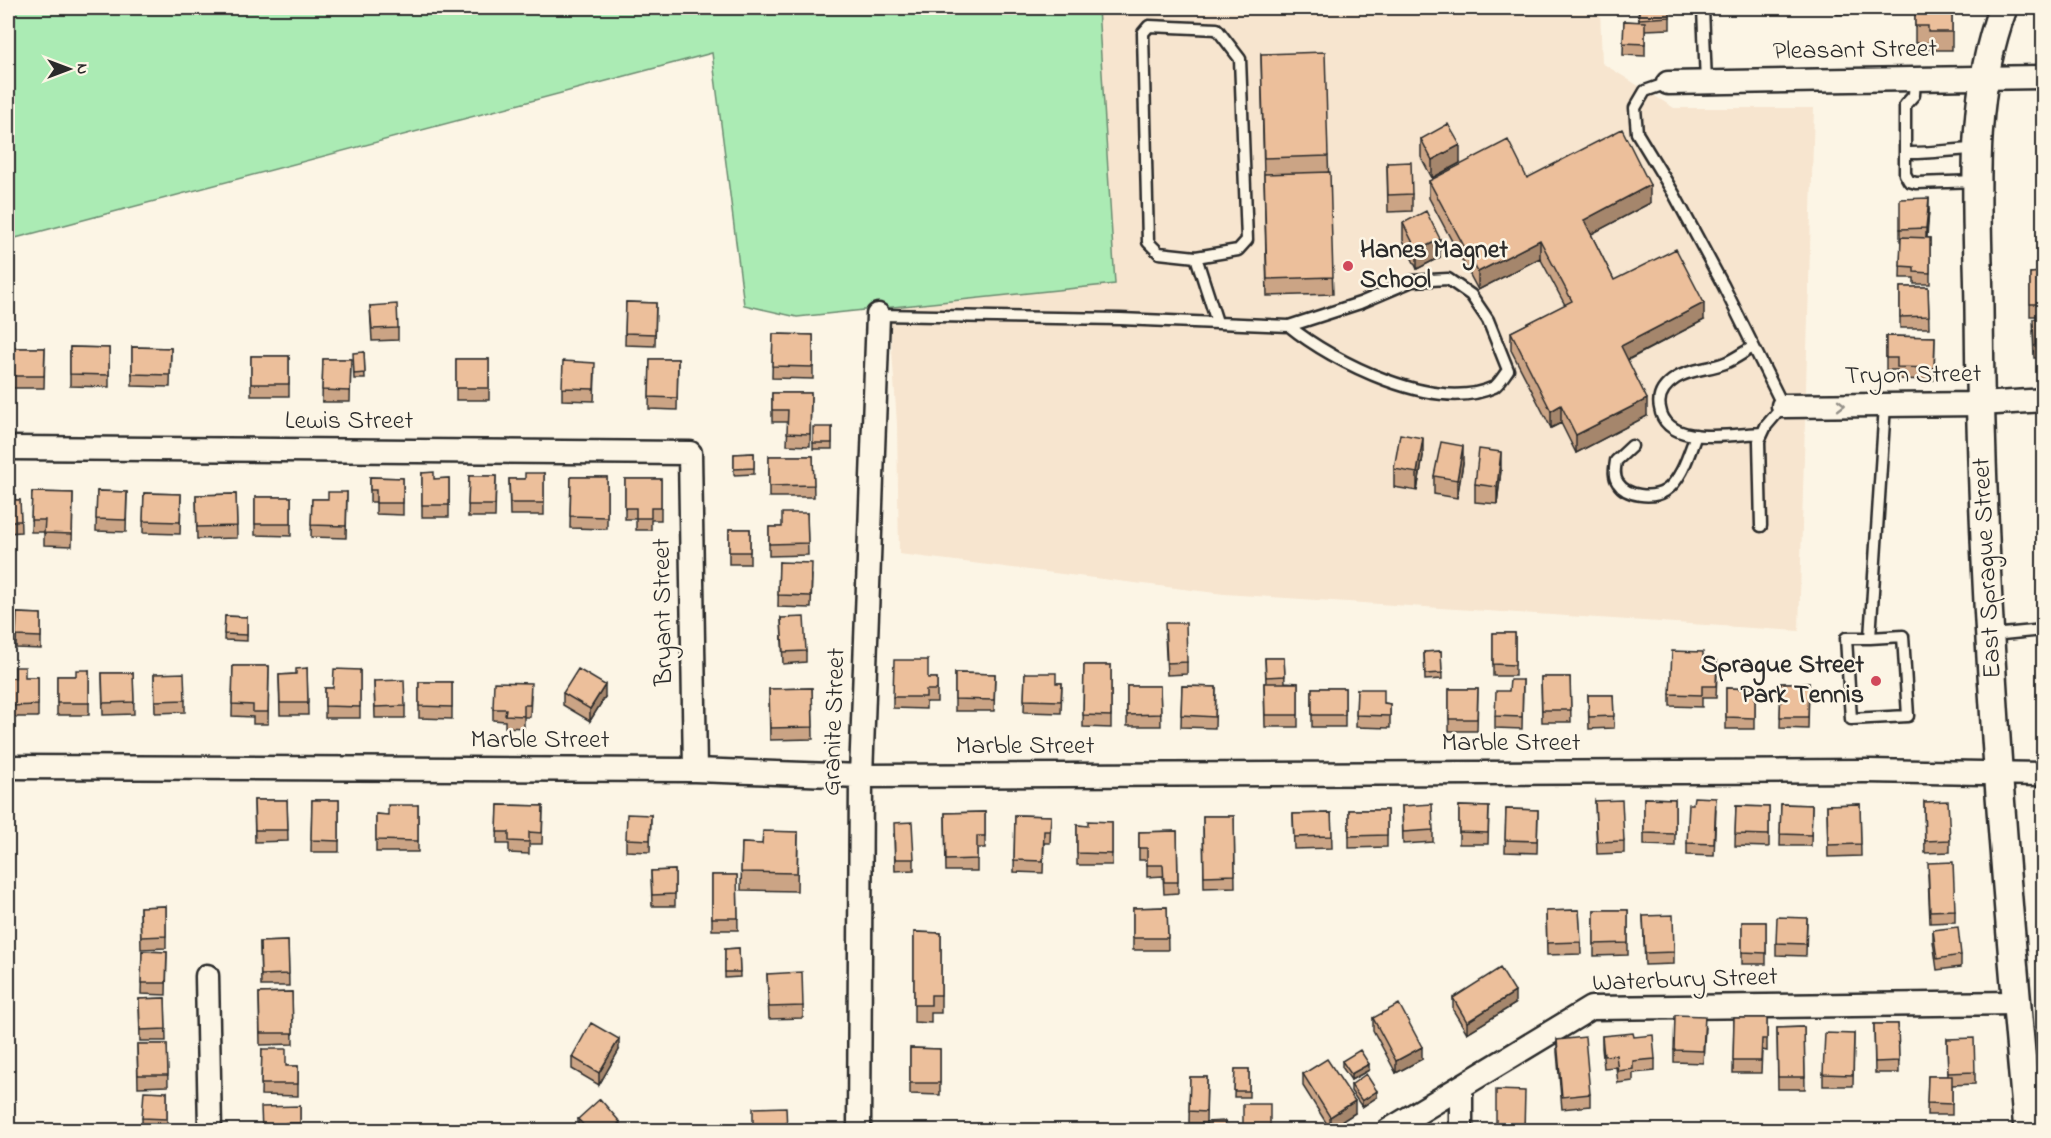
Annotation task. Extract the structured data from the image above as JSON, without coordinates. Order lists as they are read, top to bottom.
{
  "streets": {
    "street": [
      "Pleasant Street",
      "Tryon Street",
      "Lewis Street",
      "East Sprague Street",
      "Bryant Street",
      "Granite Street",
      "Marble Street",
      "Waterbury Street"
    ]
  },
  "crossings": [
    ["Pleasant Street", "East Sprague Street"],
    ["Tryon Street", "East Sprague Street"],
    ["Lewis Street", "Bryant Street"],
    ["East Sprague Street", "Marble Street"],
    ["East Sprague Street", "Waterbury Street"],
    ["Bryant Street", "Marble Street"],
    ["Granite Street", "Marble Street"]
  ],
  "one_way": ["Tryon Street"],
  "places": ["Hanes Magnet School", "Sprague Street Park Tennis"],
  "north": "right"
}
